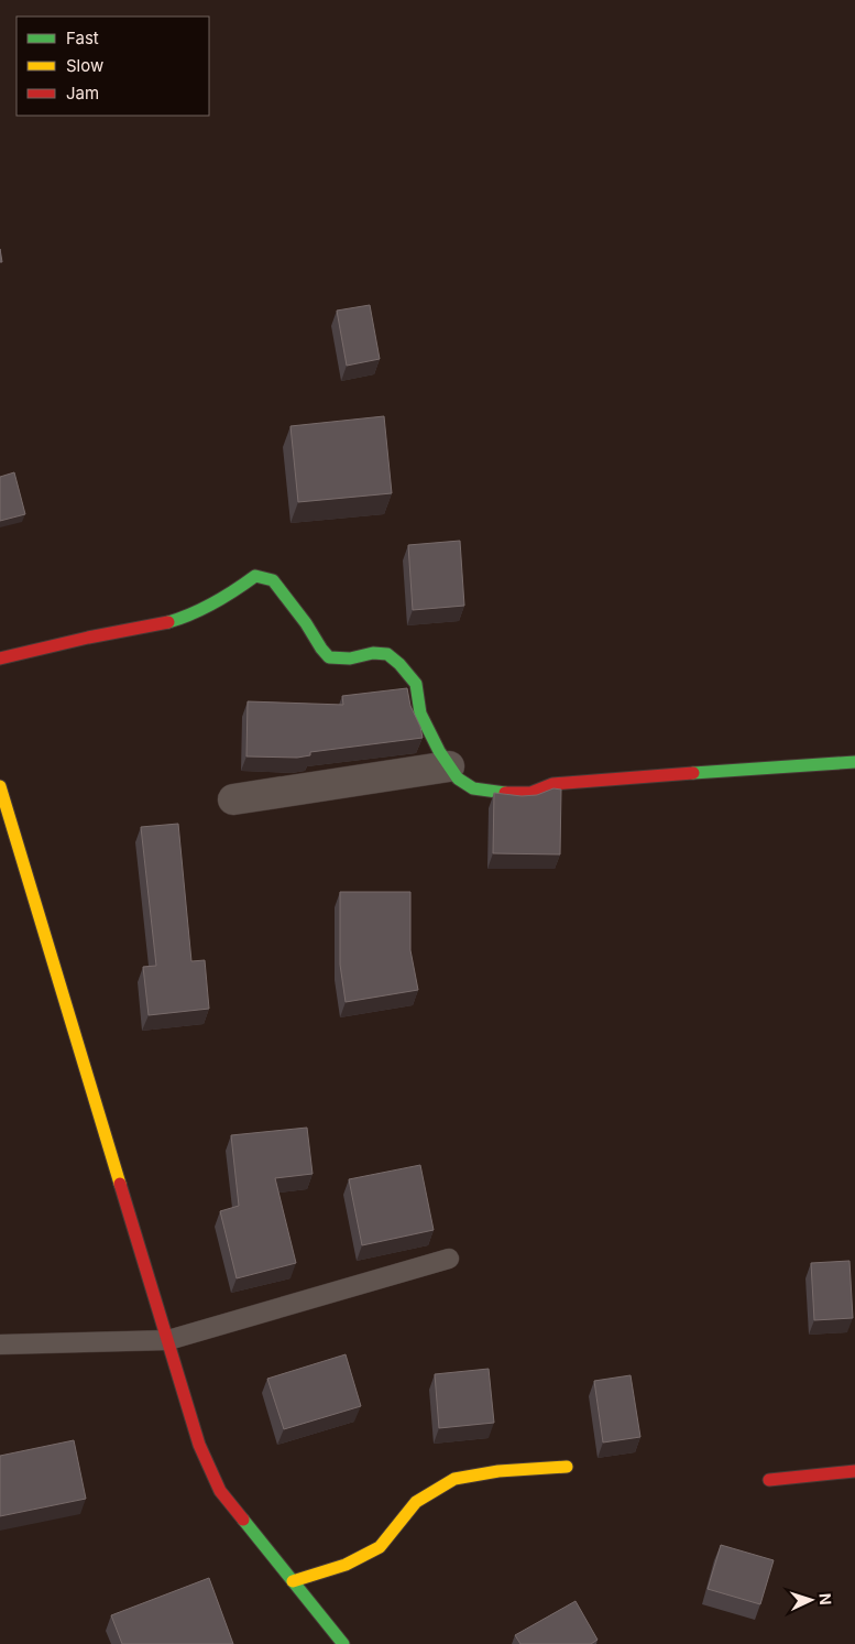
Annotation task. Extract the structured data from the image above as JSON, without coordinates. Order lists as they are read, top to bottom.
{
  "legend": ["Fast", "Slow", "Jam"],
  "north": "right"
}
